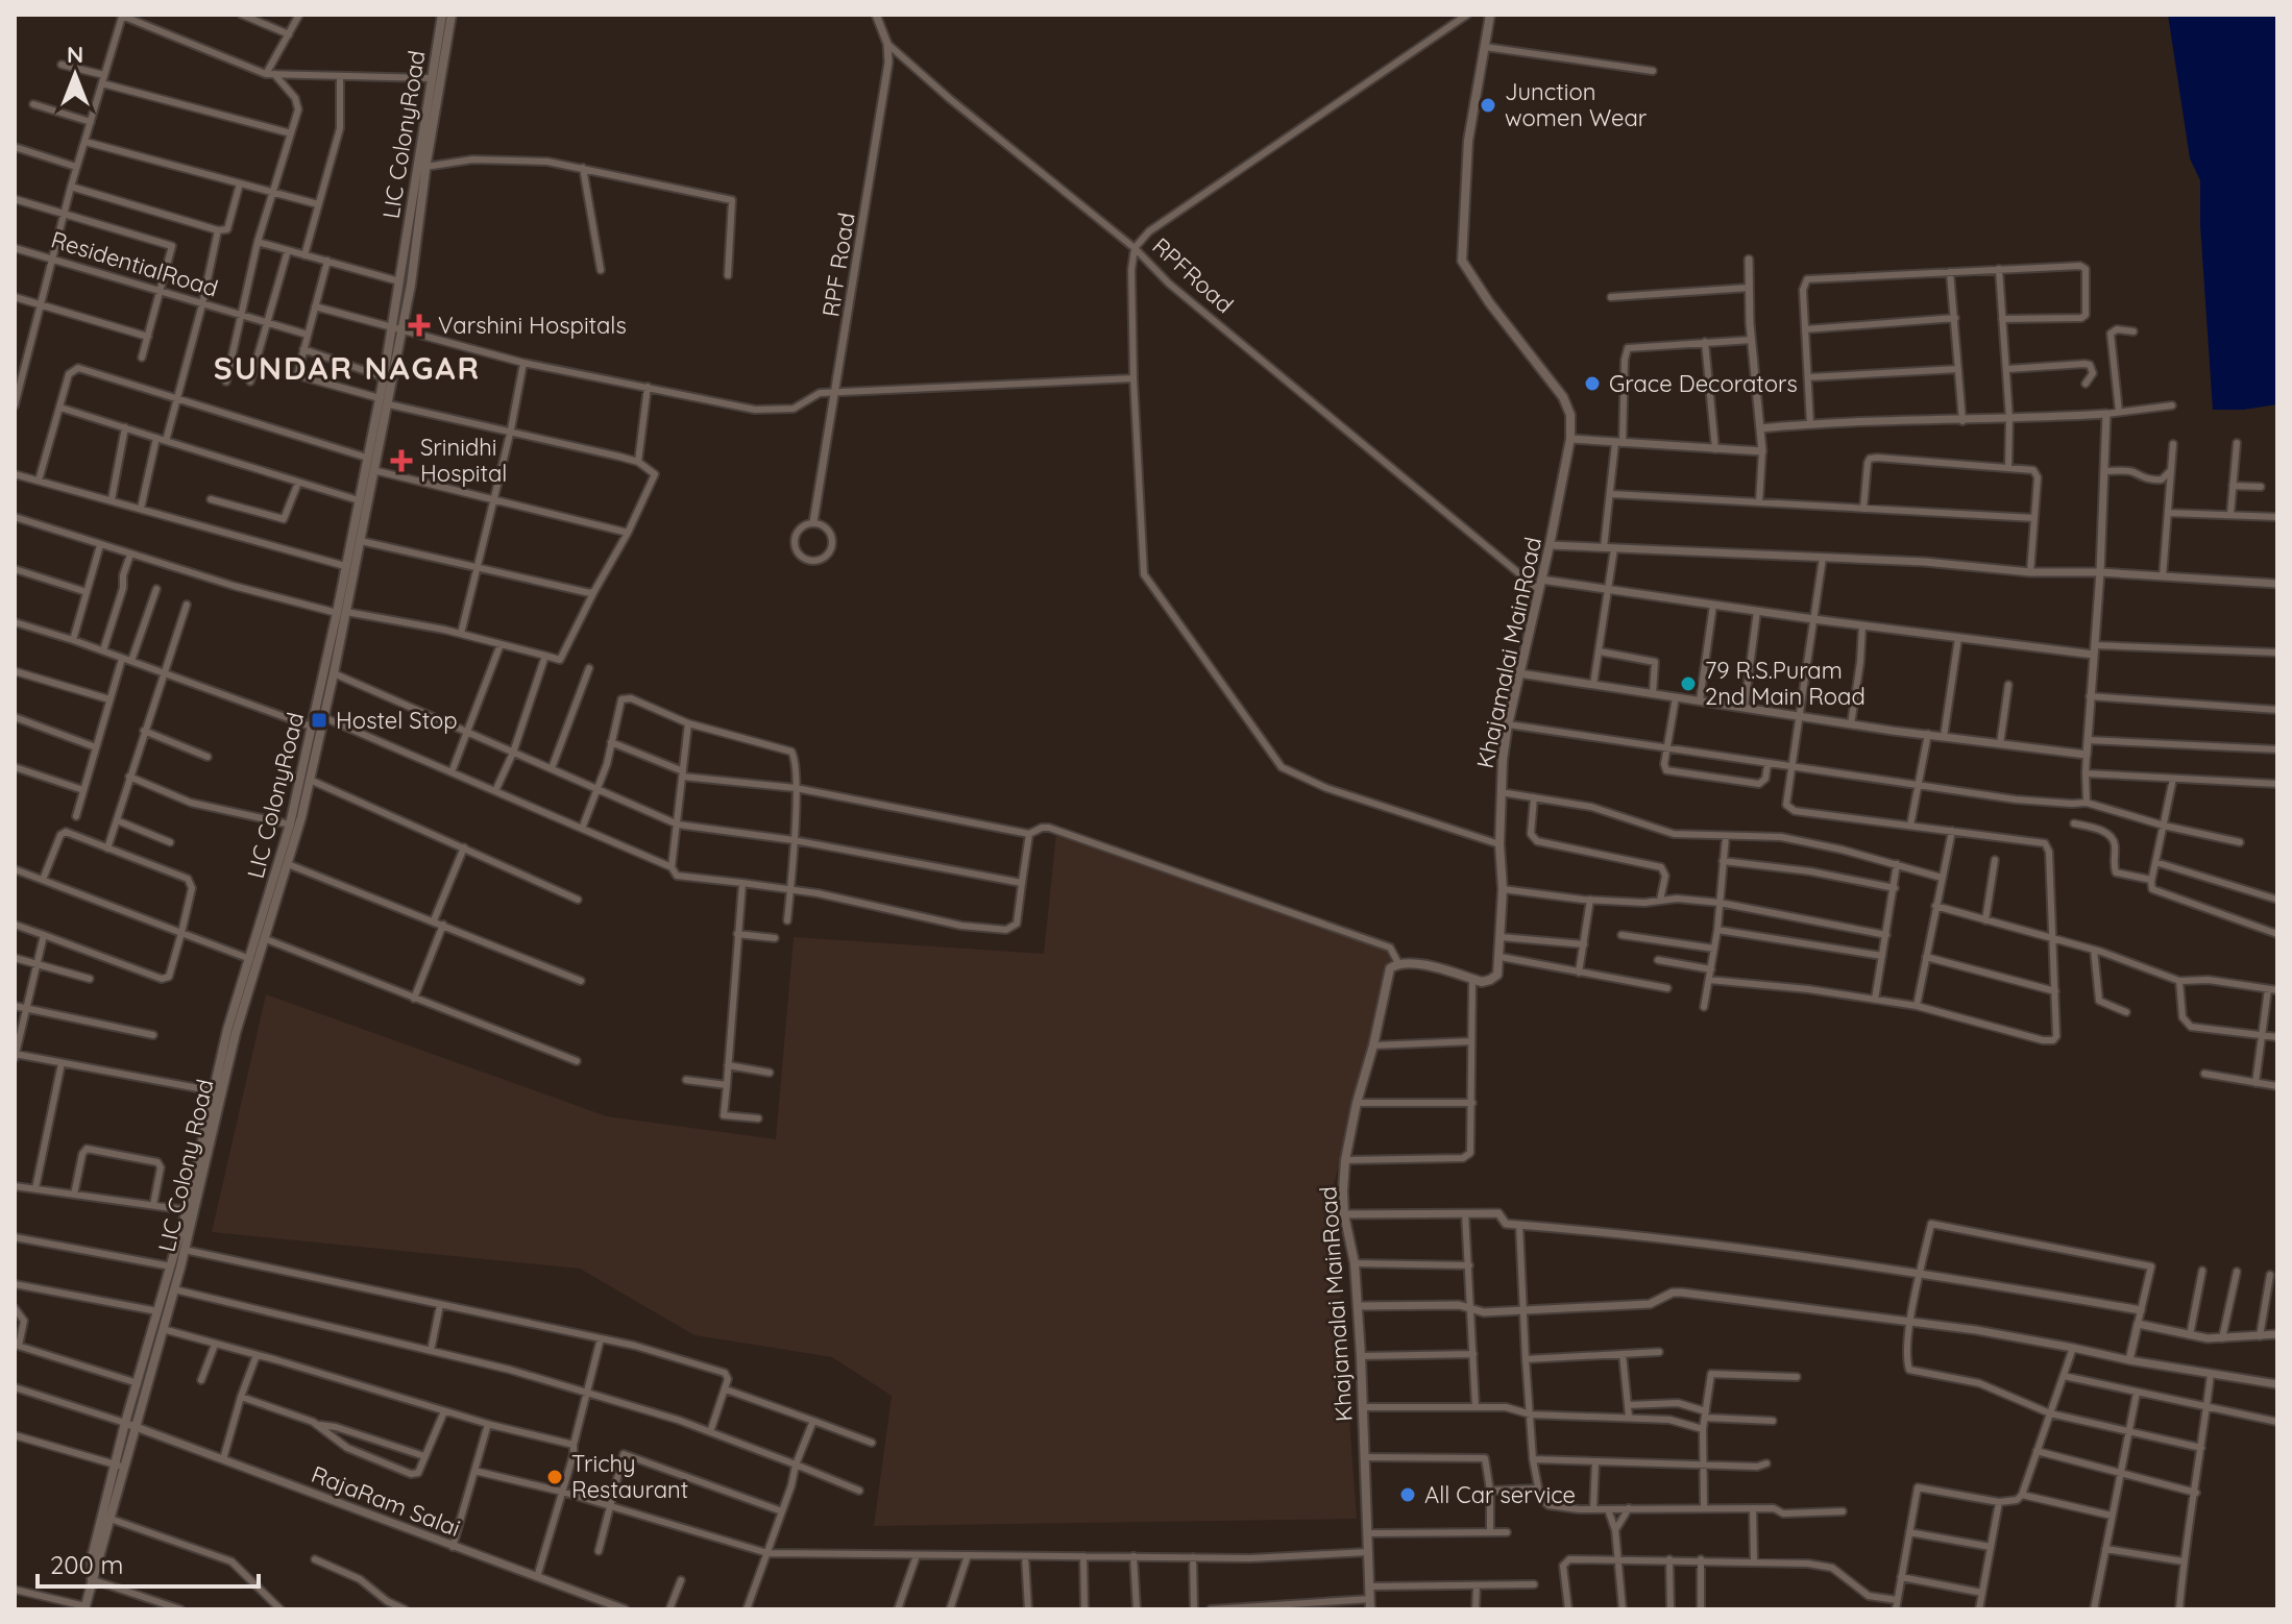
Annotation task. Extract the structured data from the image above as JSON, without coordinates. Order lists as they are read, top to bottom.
{
  "streets": {
    "main road": ["LIC ColonyRoad", "Khajamalai MainRoad", "LIC Colony Road"],
    "street": [
      "ResidentialRoad",
      "RPF Road",
      "RPFRoad",
      "RajaRam Salai"
    ]
  },
  "crossings": [
    ["LIC ColonyRoad", "LIC Colony Road"],
    ["LIC ColonyRoad", "RajaRam Salai"],
    ["RPFRoad", "Khajamalai MainRoad"],
    ["LIC Colony Road", "RajaRam Salai"]
  ],
  "districts": ["SUNDAR NAGAR"],
  "places": {
    "other": [
      "Junction women Wear",
      "Grace Decorators",
      "79 R.S.Puram 2nd Main Road",
      "Trichy Restaurant",
      "All Car service"
    ],
    "health": ["Varshini Hospitals", "Srinidhi Hospital"],
    "transit": ["Hostel Stop"]
  },
  "scale_bar": "200 m",
  "north": "top"
}
